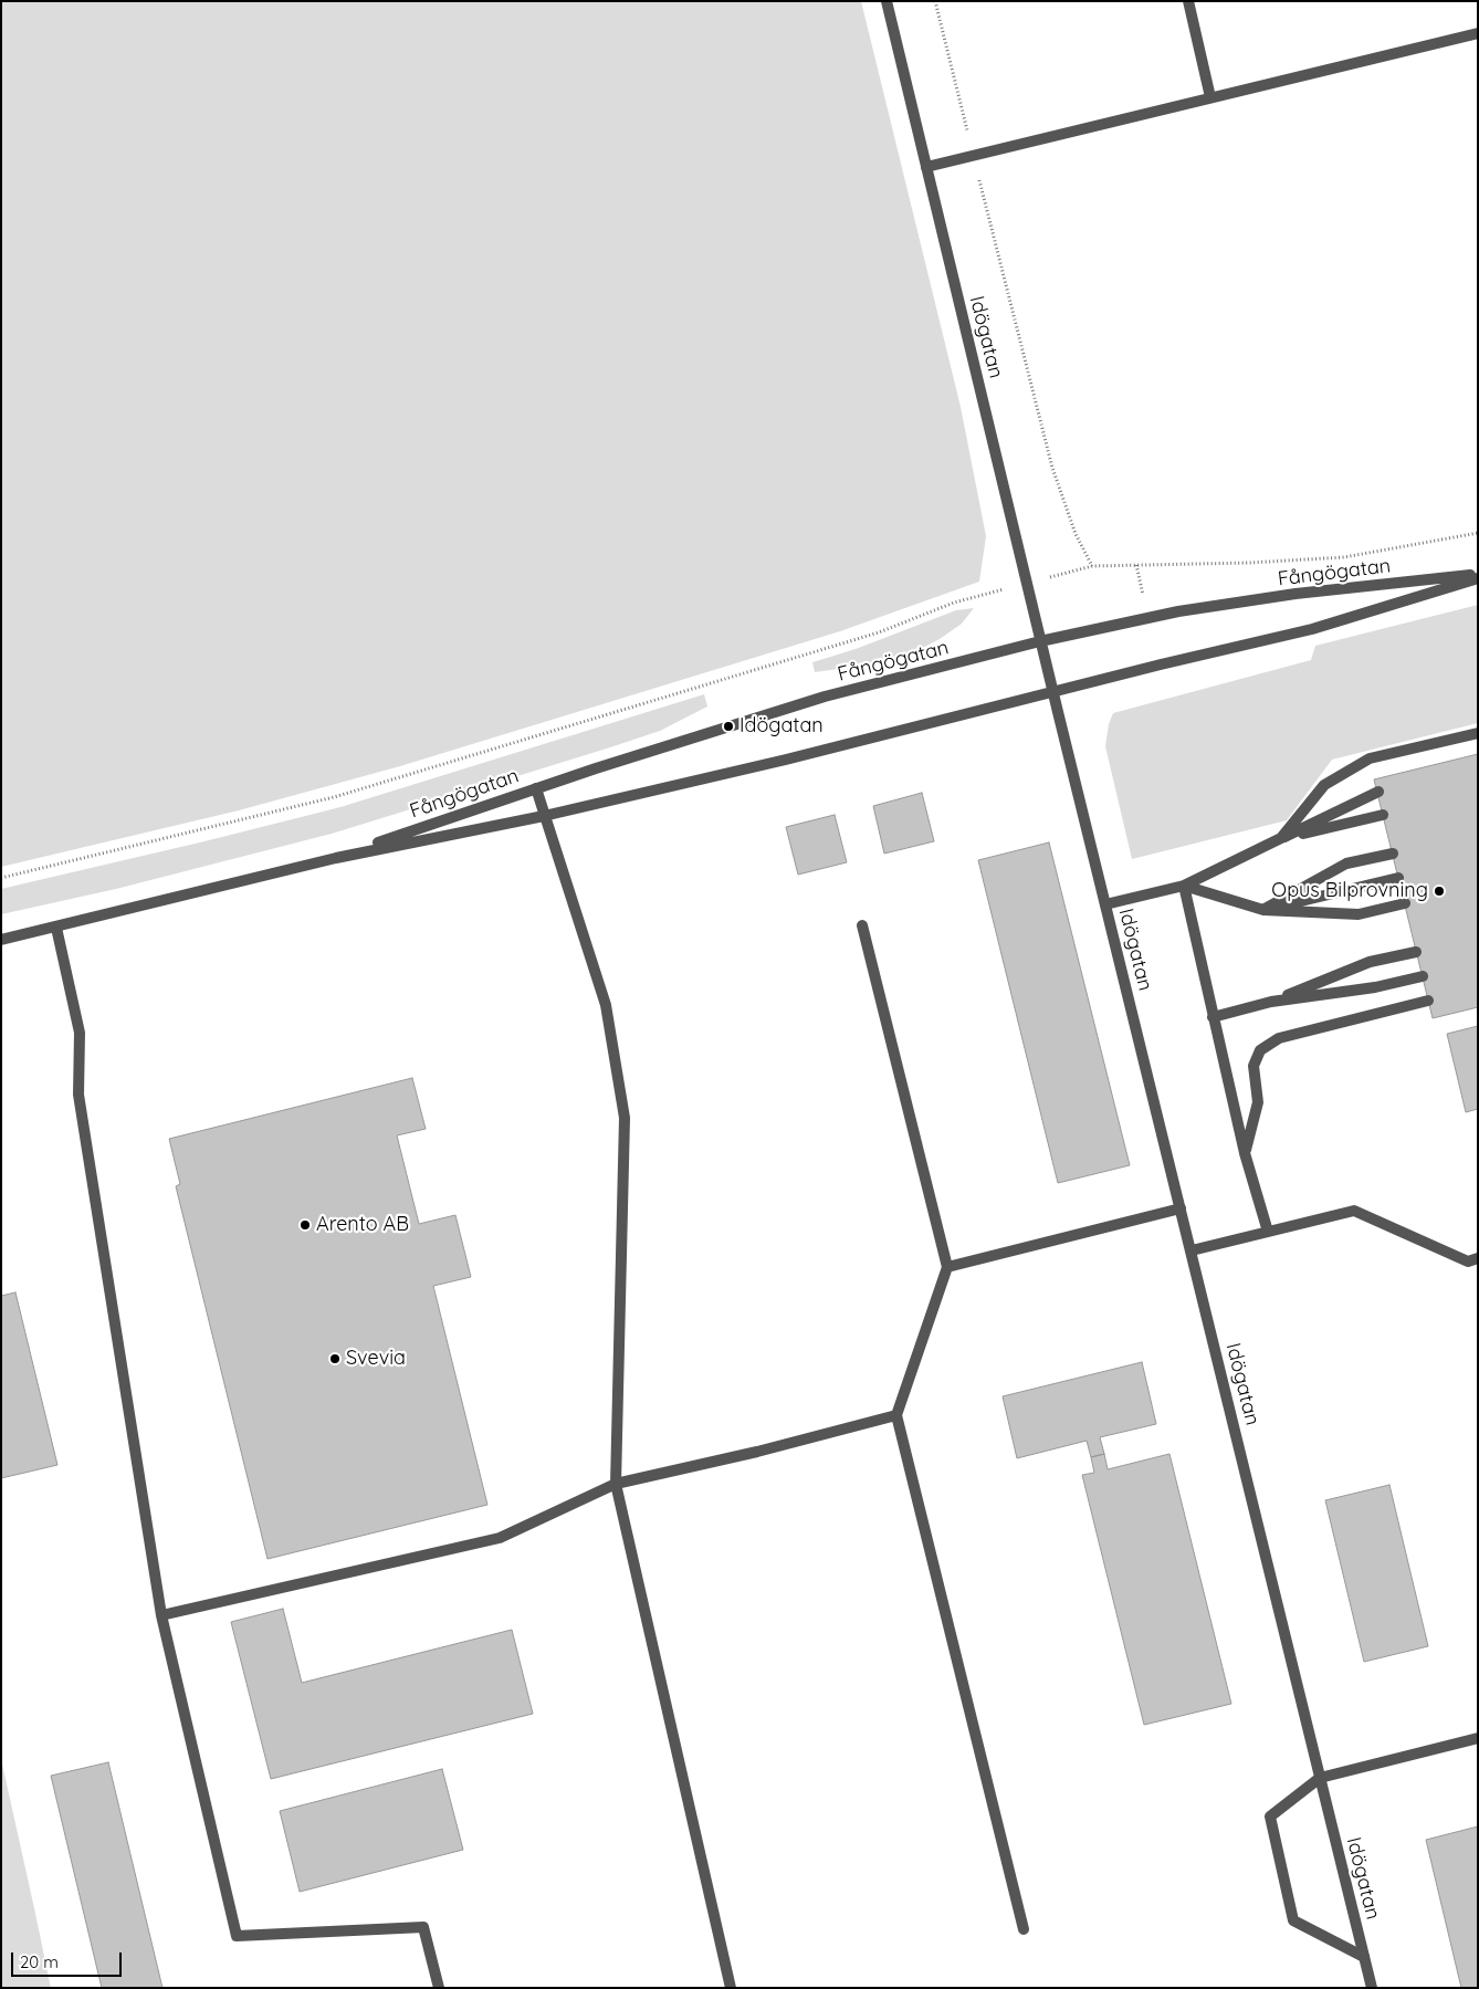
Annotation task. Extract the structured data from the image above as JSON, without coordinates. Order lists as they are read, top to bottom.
{
  "streets": {
    "street": ["Idögatan", "Fångögatan"]
  },
  "crossings": [
    ["Idögatan", "Fångögatan"]
  ],
  "places": [
    "Idögatan",
    "Opus Bilprovning",
    "Arento AB",
    "Svevia"
  ],
  "scale_bar": "20 m"
}
